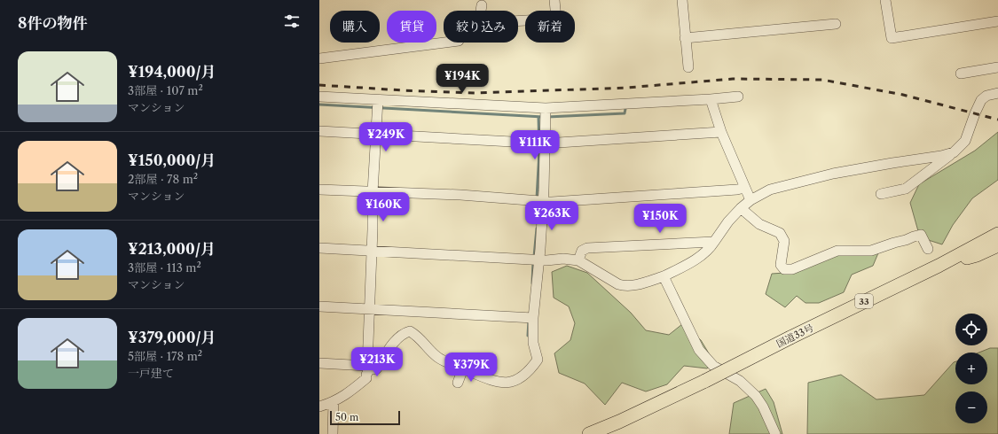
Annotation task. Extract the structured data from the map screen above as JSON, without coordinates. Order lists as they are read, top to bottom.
{
  "streets": {
    "highway": ["33", "国道33号"]
  },
  "scale_bar": "50 m",
  "page": {
    "heading": "8件の物件",
    "chip": [
      "購入",
      "賃貸",
      "絞り込み",
      "新着"
    ],
    "list": [
      {
        "name": "¥194,000/月",
        "note": "3部屋 · 107 m² · マンション"
      },
      {
        "name": "¥150,000/月",
        "note": "2部屋 · 78 m² · マンション"
      },
      {
        "name": "¥213,000/月",
        "note": "3部屋 · 113 m² · マンション"
      },
      {
        "name": "¥379,000/月",
        "note": "5部屋 · 178 m² · 一戸建て"
      }
    ],
    "price": [
      "¥194K",
      "¥249K",
      "¥111K",
      "¥160K",
      "¥263K",
      "¥150K",
      "¥213K",
      "¥379K"
    ],
    "map_buttons": ["+", "−"],
    "scale": "50 m"
  }
}
